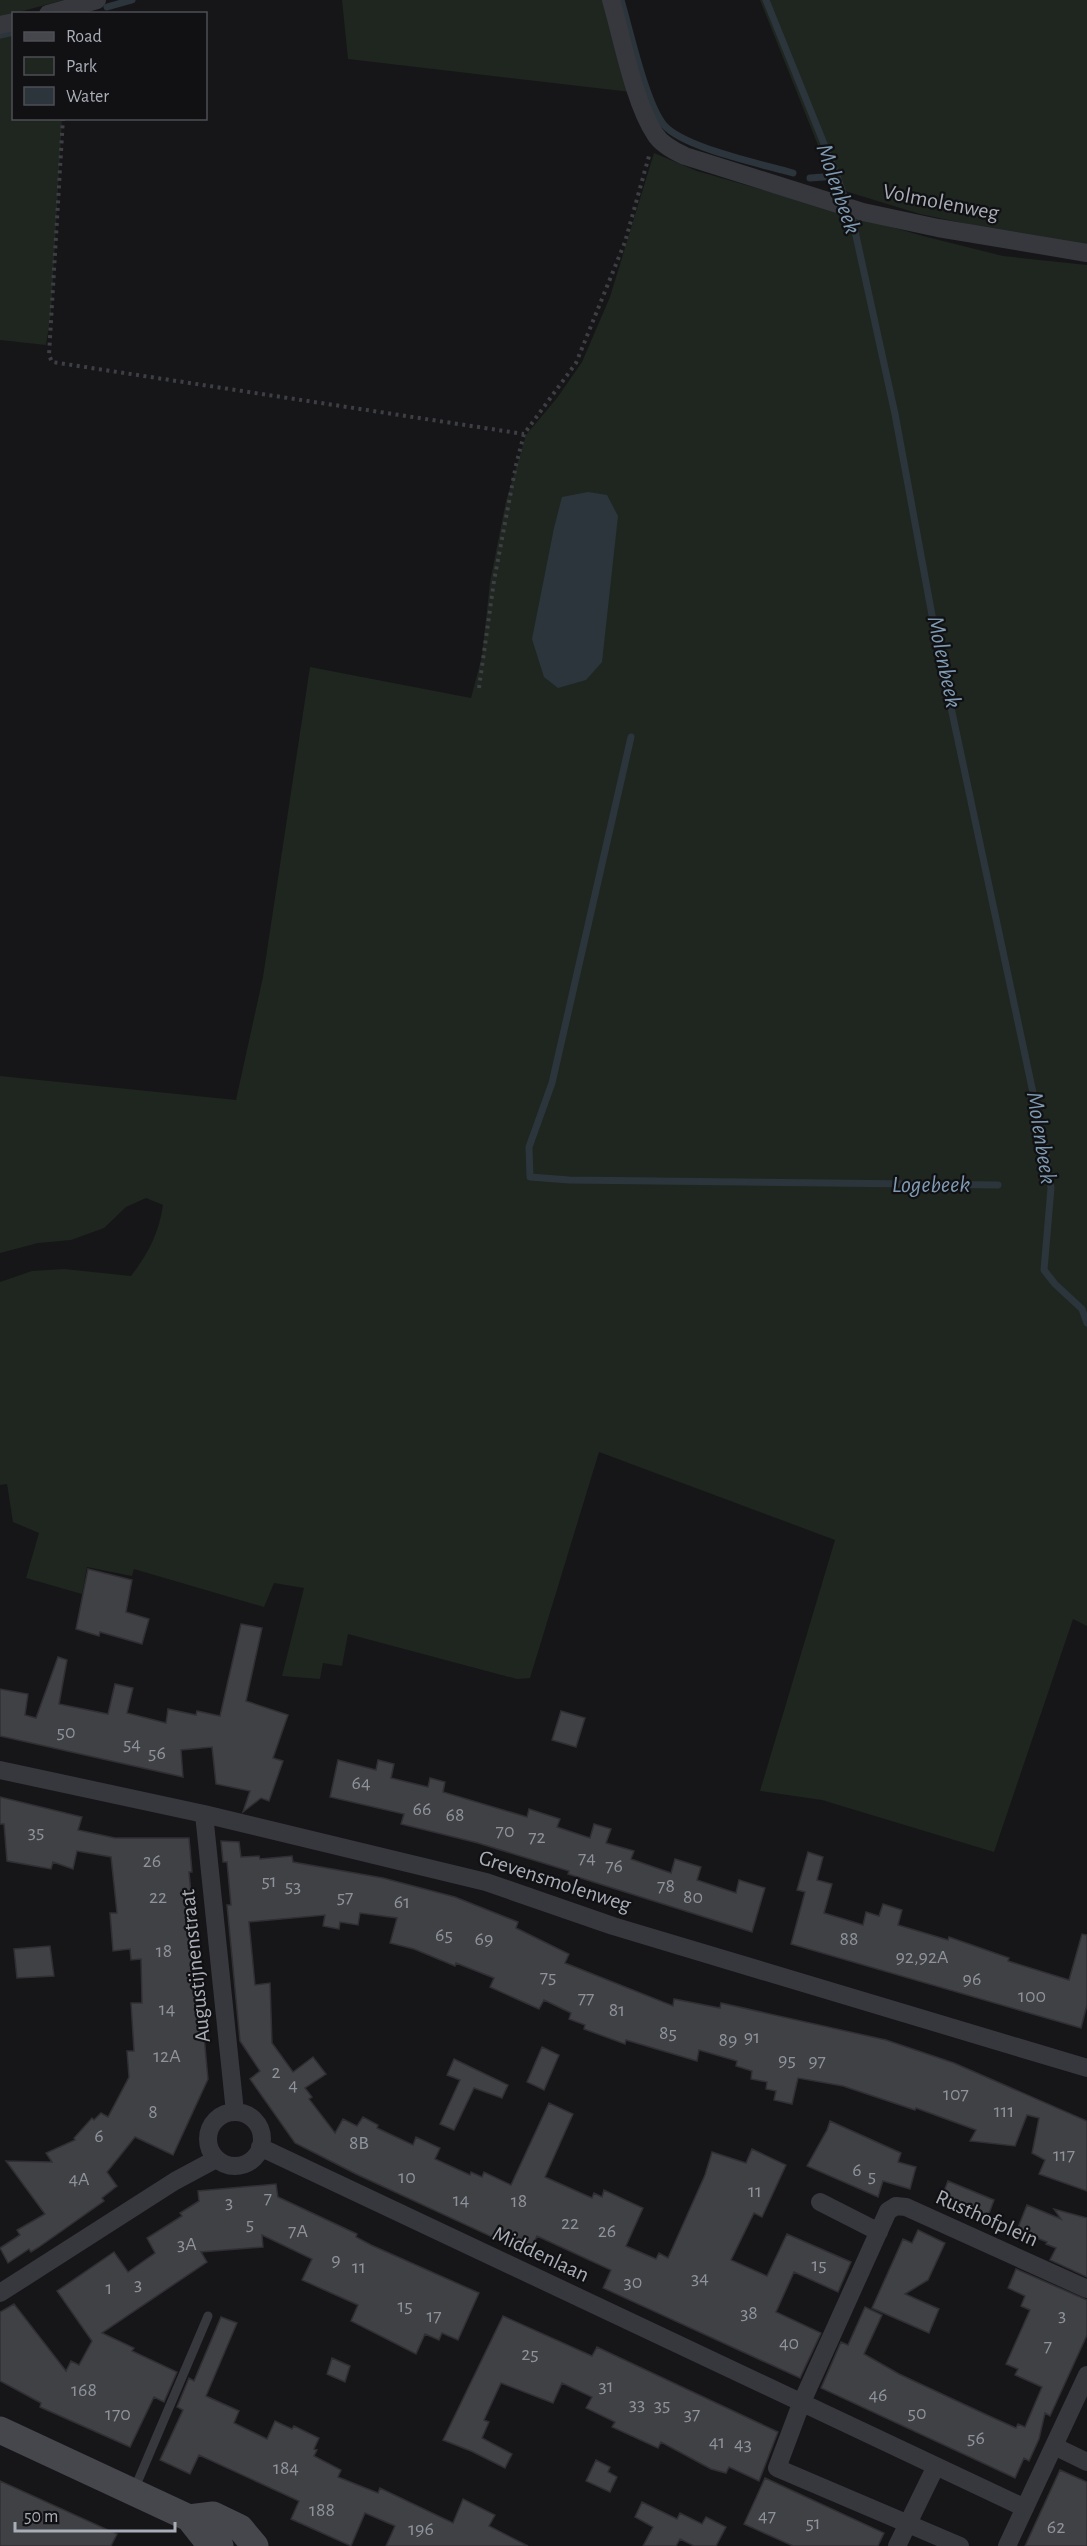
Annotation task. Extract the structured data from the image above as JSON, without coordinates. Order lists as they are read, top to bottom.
{
  "streets": {
    "street": [
      "Volmolenweg",
      "Grevensmolenweg",
      "Augustijnenstraat",
      "Rusthofplein",
      "Middenlaan"
    ]
  },
  "crossings": [
    ["Grevensmolenweg", "Augustijnenstraat"],
    ["Augustijnenstraat", "Middenlaan"],
    ["Rusthofplein", "Middenlaan"]
  ],
  "water": ["Molenbeek", "Logebeek"],
  "house_numbers": [
    "50",
    "54",
    "56",
    "64",
    "66",
    "68",
    "70",
    "35",
    "72",
    "74",
    "26",
    "76",
    "51",
    "53",
    "78",
    "22",
    "57",
    "80",
    "61",
    "65",
    "69",
    "88",
    "18",
    "92,92A",
    "75",
    "96",
    "100",
    "77",
    "14",
    "81",
    "85",
    "91",
    "89",
    "12A",
    "95",
    "97",
    "2",
    "4",
    "107",
    "111",
    "8",
    "6",
    "8B",
    "117",
    "6",
    "5",
    "10",
    "4A",
    "11",
    "7",
    "14",
    "18",
    "3",
    "22",
    "5",
    "7A",
    "26",
    "3A",
    "9",
    "15",
    "11",
    "34",
    "30",
    "3",
    "1",
    "15",
    "38",
    "3",
    "17",
    "40",
    "7",
    "25",
    "31",
    "168",
    "46",
    "33",
    "35",
    "50",
    "170",
    "37",
    "56",
    "41",
    "43",
    "184",
    "188",
    "47",
    "51",
    "62",
    "196"
  ],
  "legend": ["Road", "Park", "Water"],
  "scale_bar": "50 m"
}
